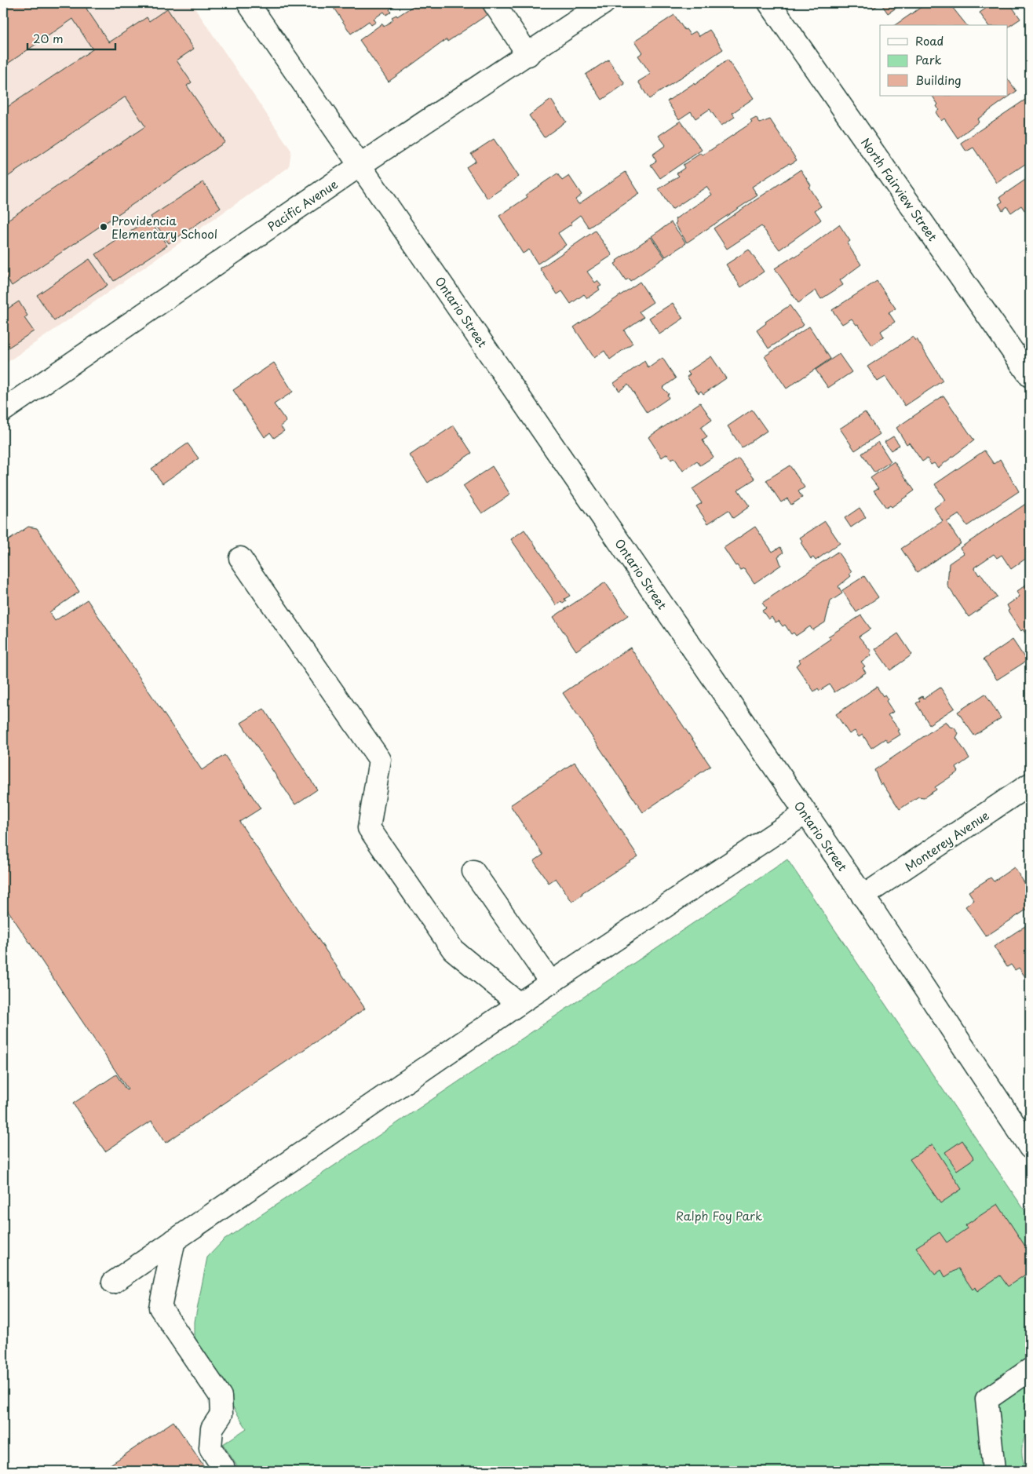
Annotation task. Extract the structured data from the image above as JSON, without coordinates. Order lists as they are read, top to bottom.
{
  "streets": {
    "street": [
      "North Fairview Street",
      "Pacific Avenue",
      "Ontario Street",
      "Monterey Avenue"
    ]
  },
  "crossings": [
    ["Pacific Avenue", "Ontario Street"],
    ["Ontario Street", "Monterey Avenue"]
  ],
  "parks": ["Ralph Foy Park"],
  "places": ["Providencia Elementary School"],
  "legend": ["Road", "Park", "Building"],
  "scale_bar": "20 m"
}
